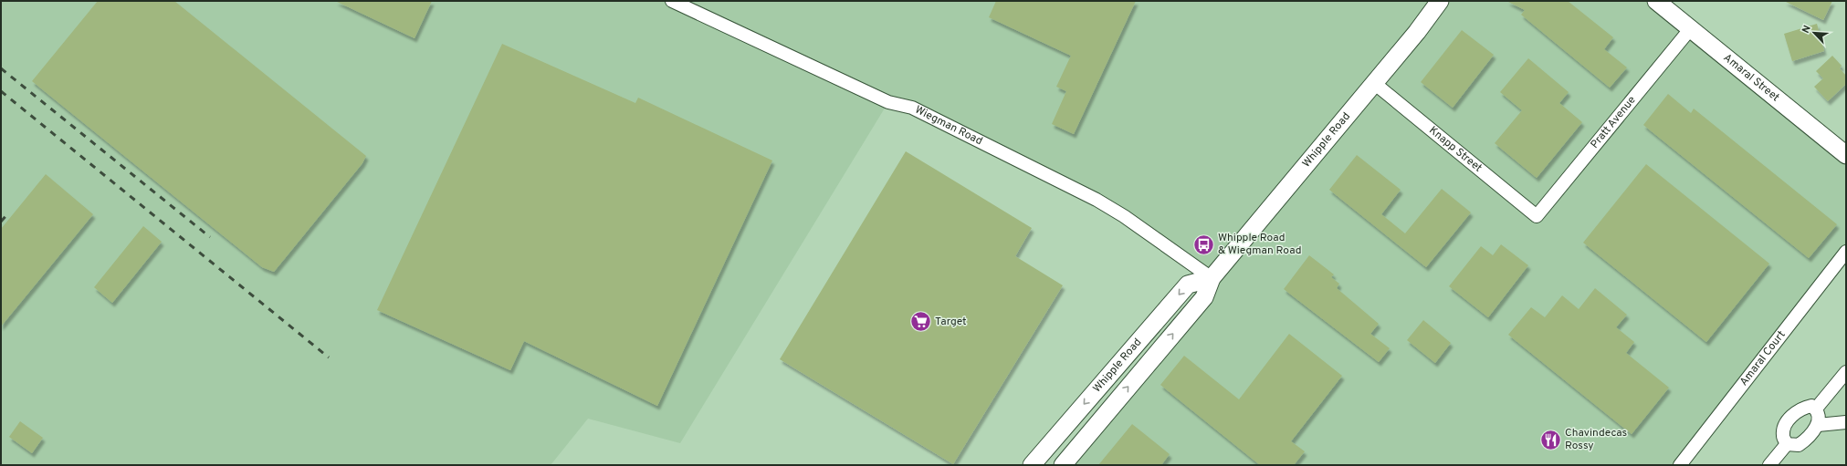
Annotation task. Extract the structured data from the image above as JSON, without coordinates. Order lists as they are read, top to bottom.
{
  "streets": {
    "main road": ["Amaral Street", "Whipple Road"],
    "street": [
      "Pratt Avenue",
      "Wiegman Road",
      "Knapp Street",
      "Amaral Court"
    ]
  },
  "crossings": [
    ["Amaral Street", "Pratt Avenue"],
    ["Pratt Avenue", "Knapp Street"],
    ["Wiegman Road", "Whipple Road"],
    ["Whipple Road", "Knapp Street"]
  ],
  "places": {
    "bus stop": ["Whipple Road & Wiegman Road"],
    "supermarket": ["Target"],
    "restaurant": ["Chavindecas Rossy"]
  },
  "north": "top left"
}
